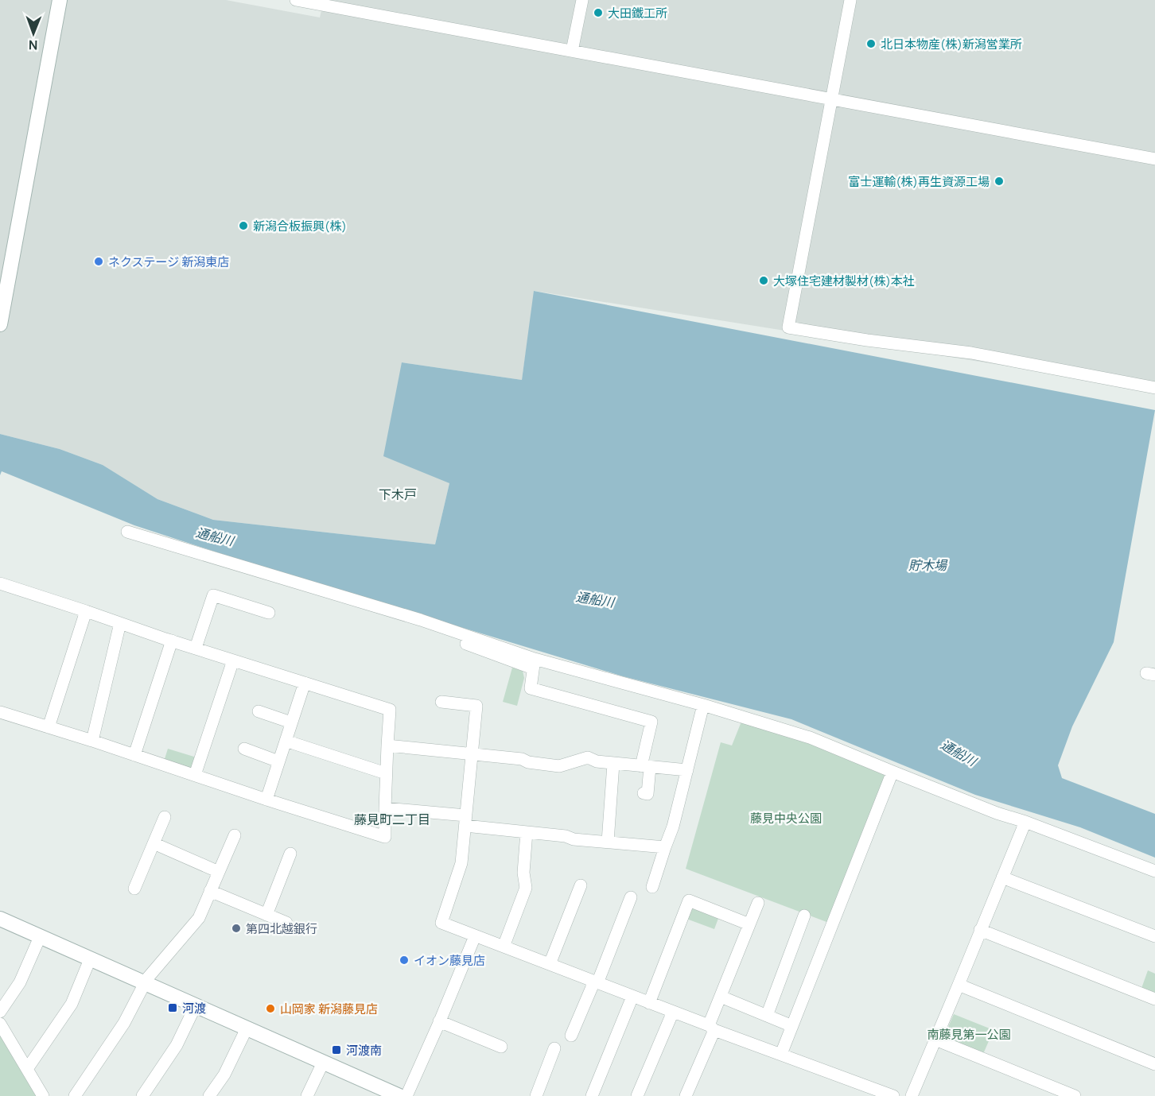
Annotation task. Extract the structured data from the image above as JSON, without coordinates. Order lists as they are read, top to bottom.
{
  "districts": ["下木戸", "藤見町二丁目"],
  "water": ["通船川", "貯木場"],
  "parks": ["藤見中央公園", "南藤見第一公園"],
  "places": {
    "other": [
      "大田鐵工所",
      "北日本物産(株)新潟営業所",
      "富士運輸(株)再生資源工場",
      "新潟合板振興(株)",
      "ネクステージ 新潟東店",
      "大塚住宅建材製材(株)本社",
      "第四北越銀行",
      "イオン藤見店",
      "山岡家 新潟藤見店"
    ],
    "transit": ["河渡", "河渡南"]
  },
  "north": "bottom"
}
